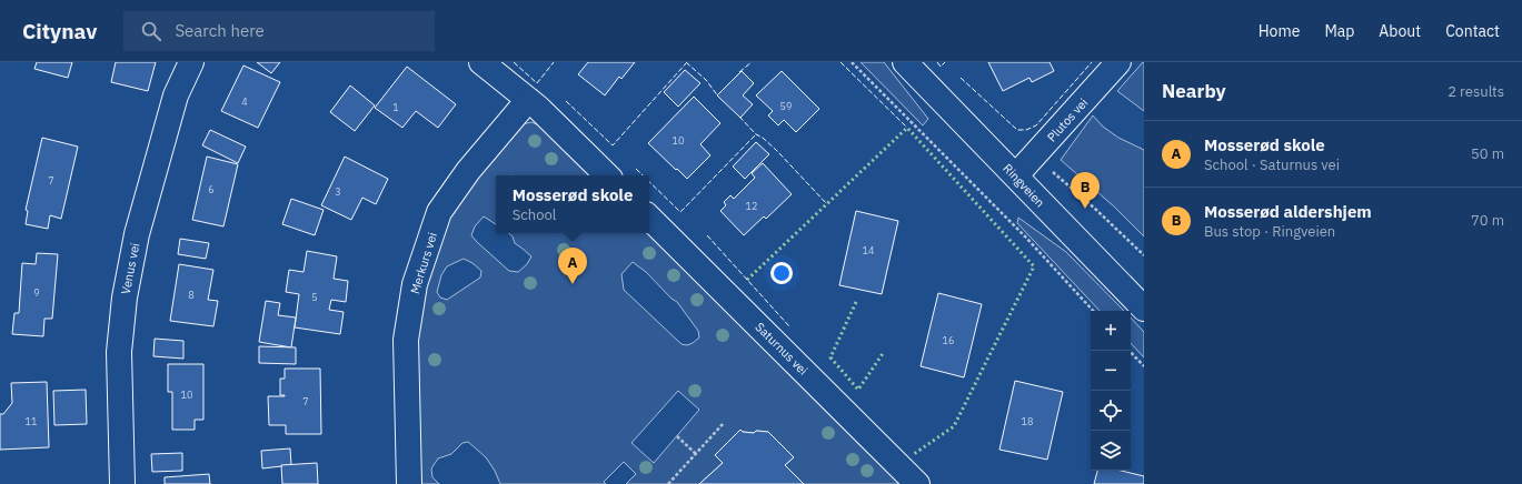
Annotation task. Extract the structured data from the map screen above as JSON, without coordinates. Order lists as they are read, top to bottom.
{
  "streets": {
    "street": [
      "Plutos vei",
      "Ringveien",
      "Merkurs vei",
      "Venus vei",
      "Saturnus vei"
    ]
  },
  "crossings": [
    ["Plutos vei", "Ringveien"]
  ],
  "house_numbers": [
    "4",
    "59",
    "1",
    "10",
    "7",
    "6",
    "3",
    "12",
    "14",
    "9",
    "8",
    "5",
    "16",
    "10",
    "7",
    "11",
    "18"
  ],
  "page": {
    "header": "Citynav",
    "search": "Search here",
    "nav": [
      "Home",
      "Map",
      "About",
      "Contact"
    ],
    "heading": ["Nearby", "2 results"],
    "list": [
      {
        "mark": "A",
        "name": "Mosserød skole",
        "note": "School · Saturnus vei",
        "value": "50 m"
      },
      {
        "mark": "B",
        "name": "Mosserød aldershjem",
        "note": "Bus stop · Ringveien",
        "value": "70 m"
      }
    ],
    "pins": ["B", "A"],
    "popup": ["Mosserød skole", "School"],
    "map_buttons": ["+", "−"]
  }
}
